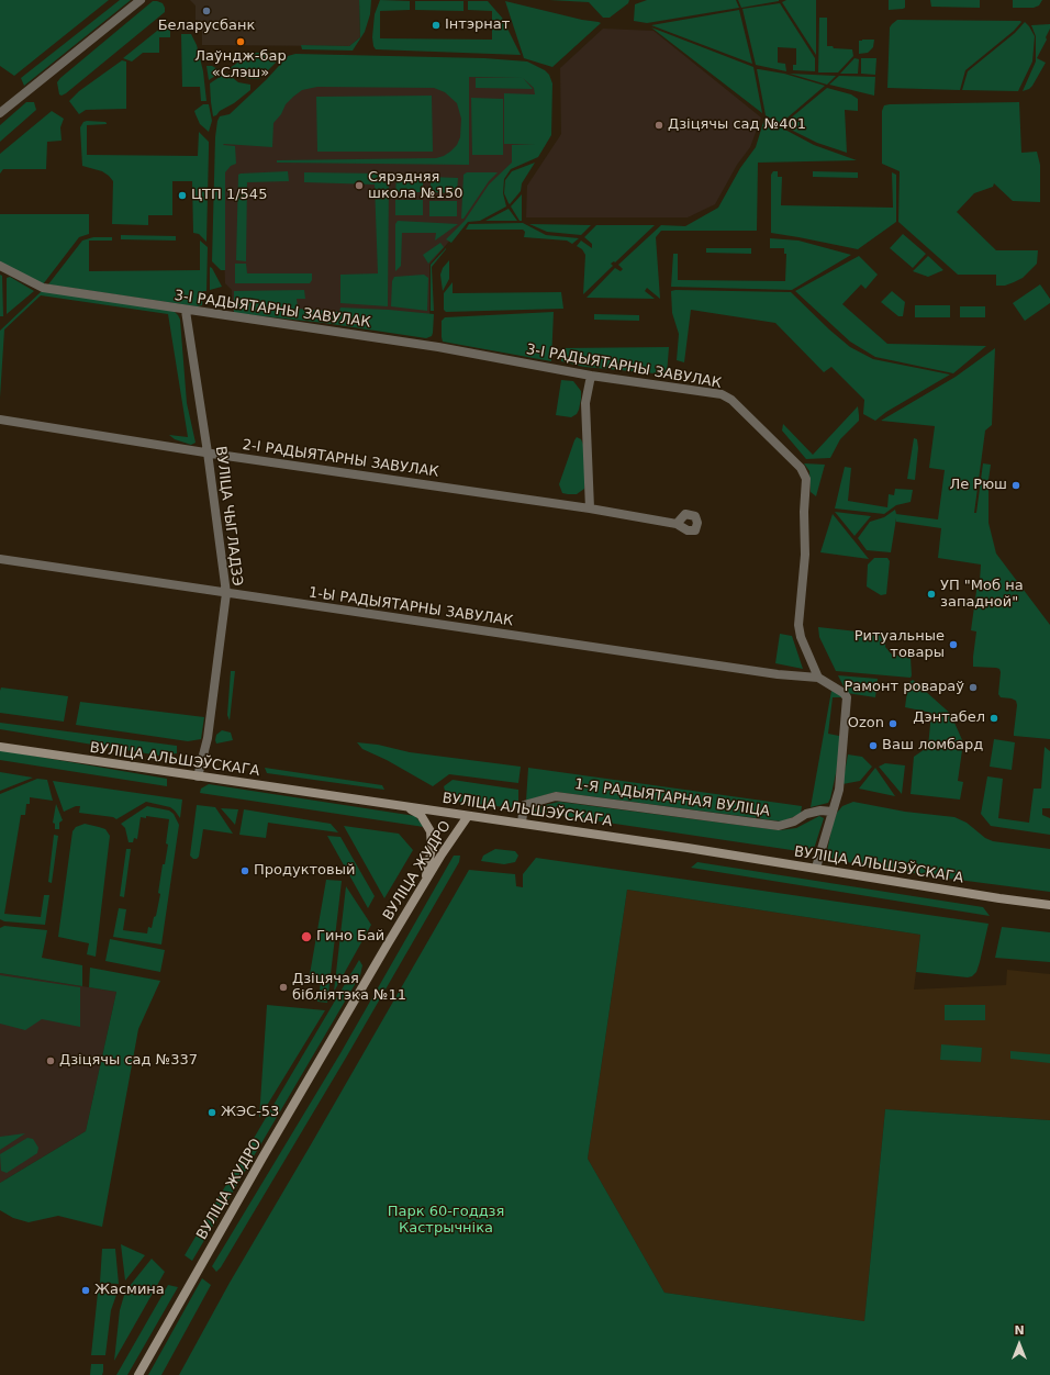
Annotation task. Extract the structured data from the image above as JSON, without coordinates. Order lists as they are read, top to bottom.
{
  "streets": {
    "main road": ["ВУЛІЦА АЛЬШЭЎСКАГА", "ВУЛІЦА ЖУДРО"],
    "street": [
      "3-І РАДЫЯТАРНЫ ЗАВУЛАК",
      "2-І РАДЫЯТАРНЫ ЗАВУЛАК",
      "ВУЛІЦА ЧЫГЛАДЗЭ",
      "1-Ы РАДЫЯТАРНЫ ЗАВУЛАК",
      "1-Я РАДЫЯТАРНАЯ ВУЛІЦА"
    ]
  },
  "crossings": [
    ["3-І РАДЫЯТАРНЫ ЗАВУЛАК", "ВУЛІЦА ЧЫГЛАДЗЭ"],
    ["3-І РАДЫЯТАРНЫ ЗАВУЛАК", "1-Ы РАДЫЯТАРНЫ ЗАВУЛАК"],
    ["2-І РАДЫЯТАРНЫ ЗАВУЛАК", "ВУЛІЦА ЧЫГЛАДЗЭ"],
    ["ВУЛІЦА ЧЫГЛАДЗЭ", "1-Ы РАДЫЯТАРНЫ ЗАВУЛАК"],
    ["ВУЛІЦА ЧЫГЛАДЗЭ", "ВУЛІЦА АЛЬШЭЎСКАГА"],
    ["ВУЛІЦА АЛЬШЭЎСКАГА", "1-Я РАДЫЯТАРНАЯ ВУЛІЦА"],
    ["ВУЛІЦА АЛЬШЭЎСКАГА", "ВУЛІЦА ЖУДРО"]
  ],
  "parks": ["Парк 60-годдзя Кастрычніка"],
  "places": [
    "Беларусбанк",
    "Інтэрнат",
    "Лаўндж-бар «Слэш»",
    "Дзіцячы сад №401",
    "Сярэдняя школа №150",
    "ЦТП 1/545",
    "Ле Рюш",
    "УП \"Моб на западной\"",
    "Ритуальные товары",
    "Рамонт ровараў",
    "Дэнтабел",
    "Ozon",
    "Ваш ломбард",
    "Продуктовый",
    "Гино Бай",
    "Дзіцячая бібліятэка №11",
    "Дзіцячы сад №337",
    "ЖЭС-53",
    "Жасмина"
  ],
  "north": "top"
}
